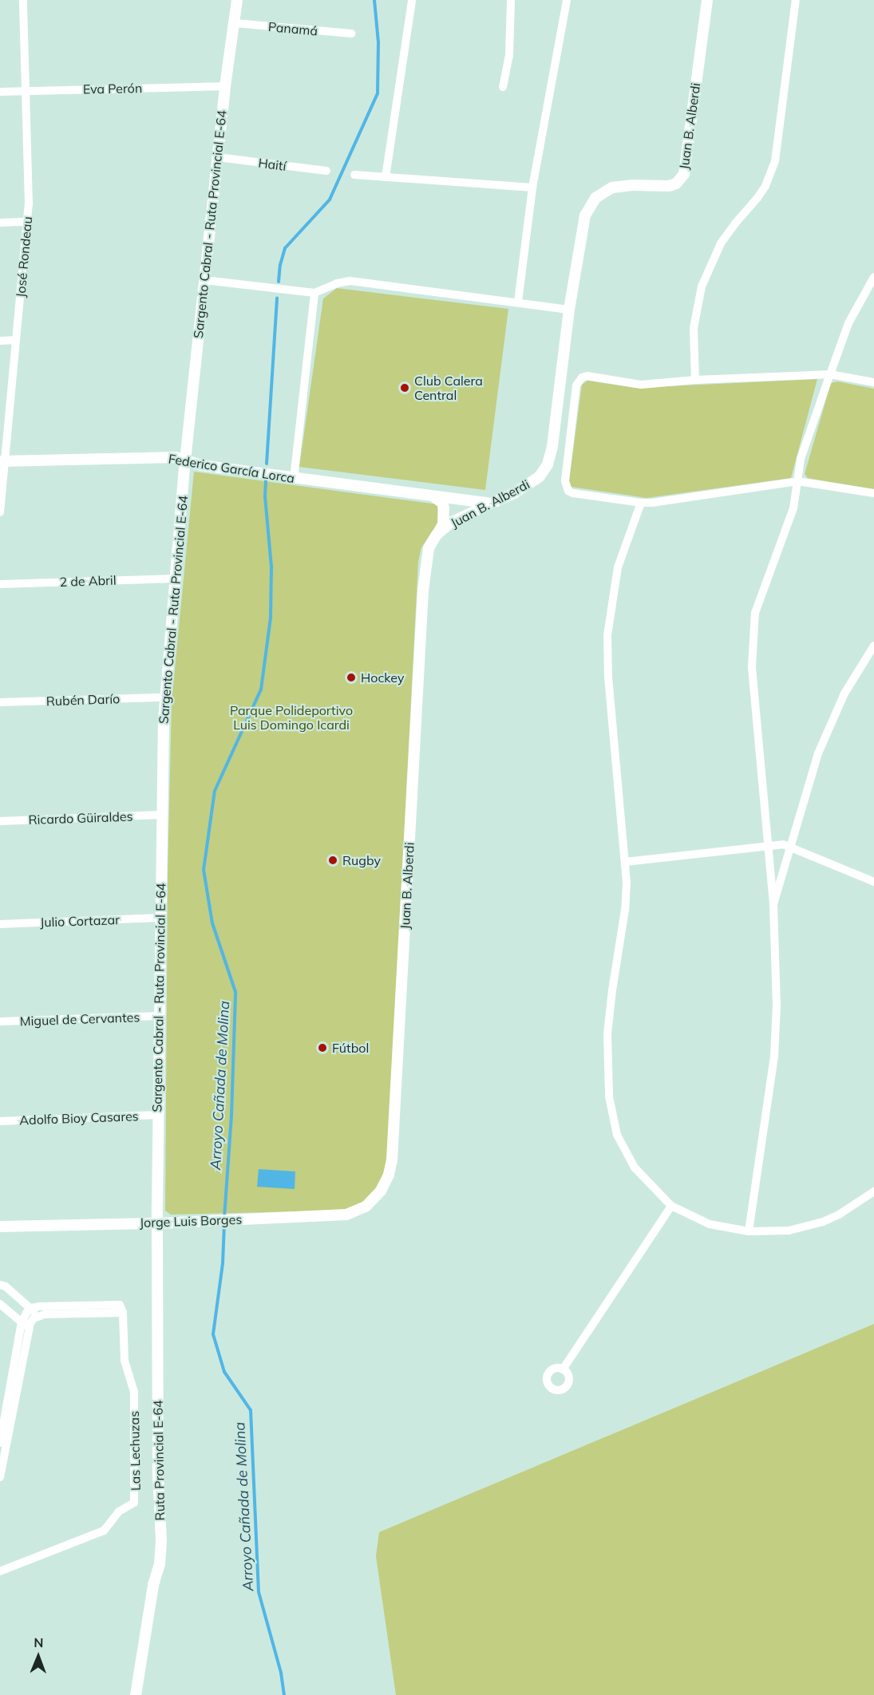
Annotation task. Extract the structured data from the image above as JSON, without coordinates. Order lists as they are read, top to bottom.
{
  "streets": {
    "street": [
      "Panamá",
      "Eva Perón",
      "Juan B. Alberdi",
      "Haití",
      "Sargento Cabral - Ruta Provincial E-64",
      "José Rondeau",
      "Federico García Lorca",
      "2 de Abril",
      "Rubén Darío",
      "Ricardo Güiraldes",
      "Julio Cortazar",
      "Miguel de Cervantes",
      "Adolfo Bioy Casares",
      "Jorge Luis Borges",
      "Las Lechuzas",
      "Ruta Provincial E-64"
    ]
  },
  "crossings": [
    ["Panamá", "Sargento Cabral - Ruta Provincial E-64"],
    ["Eva Perón", "Sargento Cabral - Ruta Provincial E-64"],
    ["Eva Perón", "José Rondeau"],
    ["Juan B. Alberdi", "Federico García Lorca"],
    ["Juan B. Alberdi", "Jorge Luis Borges"],
    ["Haití", "Sargento Cabral - Ruta Provincial E-64"],
    ["Sargento Cabral - Ruta Provincial E-64", "Federico García Lorca"],
    ["Sargento Cabral - Ruta Provincial E-64", "2 de Abril"],
    ["Sargento Cabral - Ruta Provincial E-64", "Rubén Darío"],
    ["Sargento Cabral - Ruta Provincial E-64", "Ricardo Güiraldes"],
    ["Sargento Cabral - Ruta Provincial E-64", "Julio Cortazar"],
    ["Sargento Cabral - Ruta Provincial E-64", "Miguel de Cervantes"],
    ["Sargento Cabral - Ruta Provincial E-64", "Adolfo Bioy Casares"],
    ["Sargento Cabral - Ruta Provincial E-64", "Jorge Luis Borges"],
    ["Sargento Cabral - Ruta Provincial E-64", "Ruta Provincial E-64"],
    ["José Rondeau", "Federico García Lorca"],
    ["Jorge Luis Borges", "Ruta Provincial E-64"]
  ],
  "water": ["Arroyo Cañada de Molina"],
  "parks": ["Parque Polideportivo Luis Domingo Icardi"],
  "places": [
    "Club Calera Central",
    "Hockey",
    "Rugby",
    "Fútbol"
  ],
  "north": "top"
}
